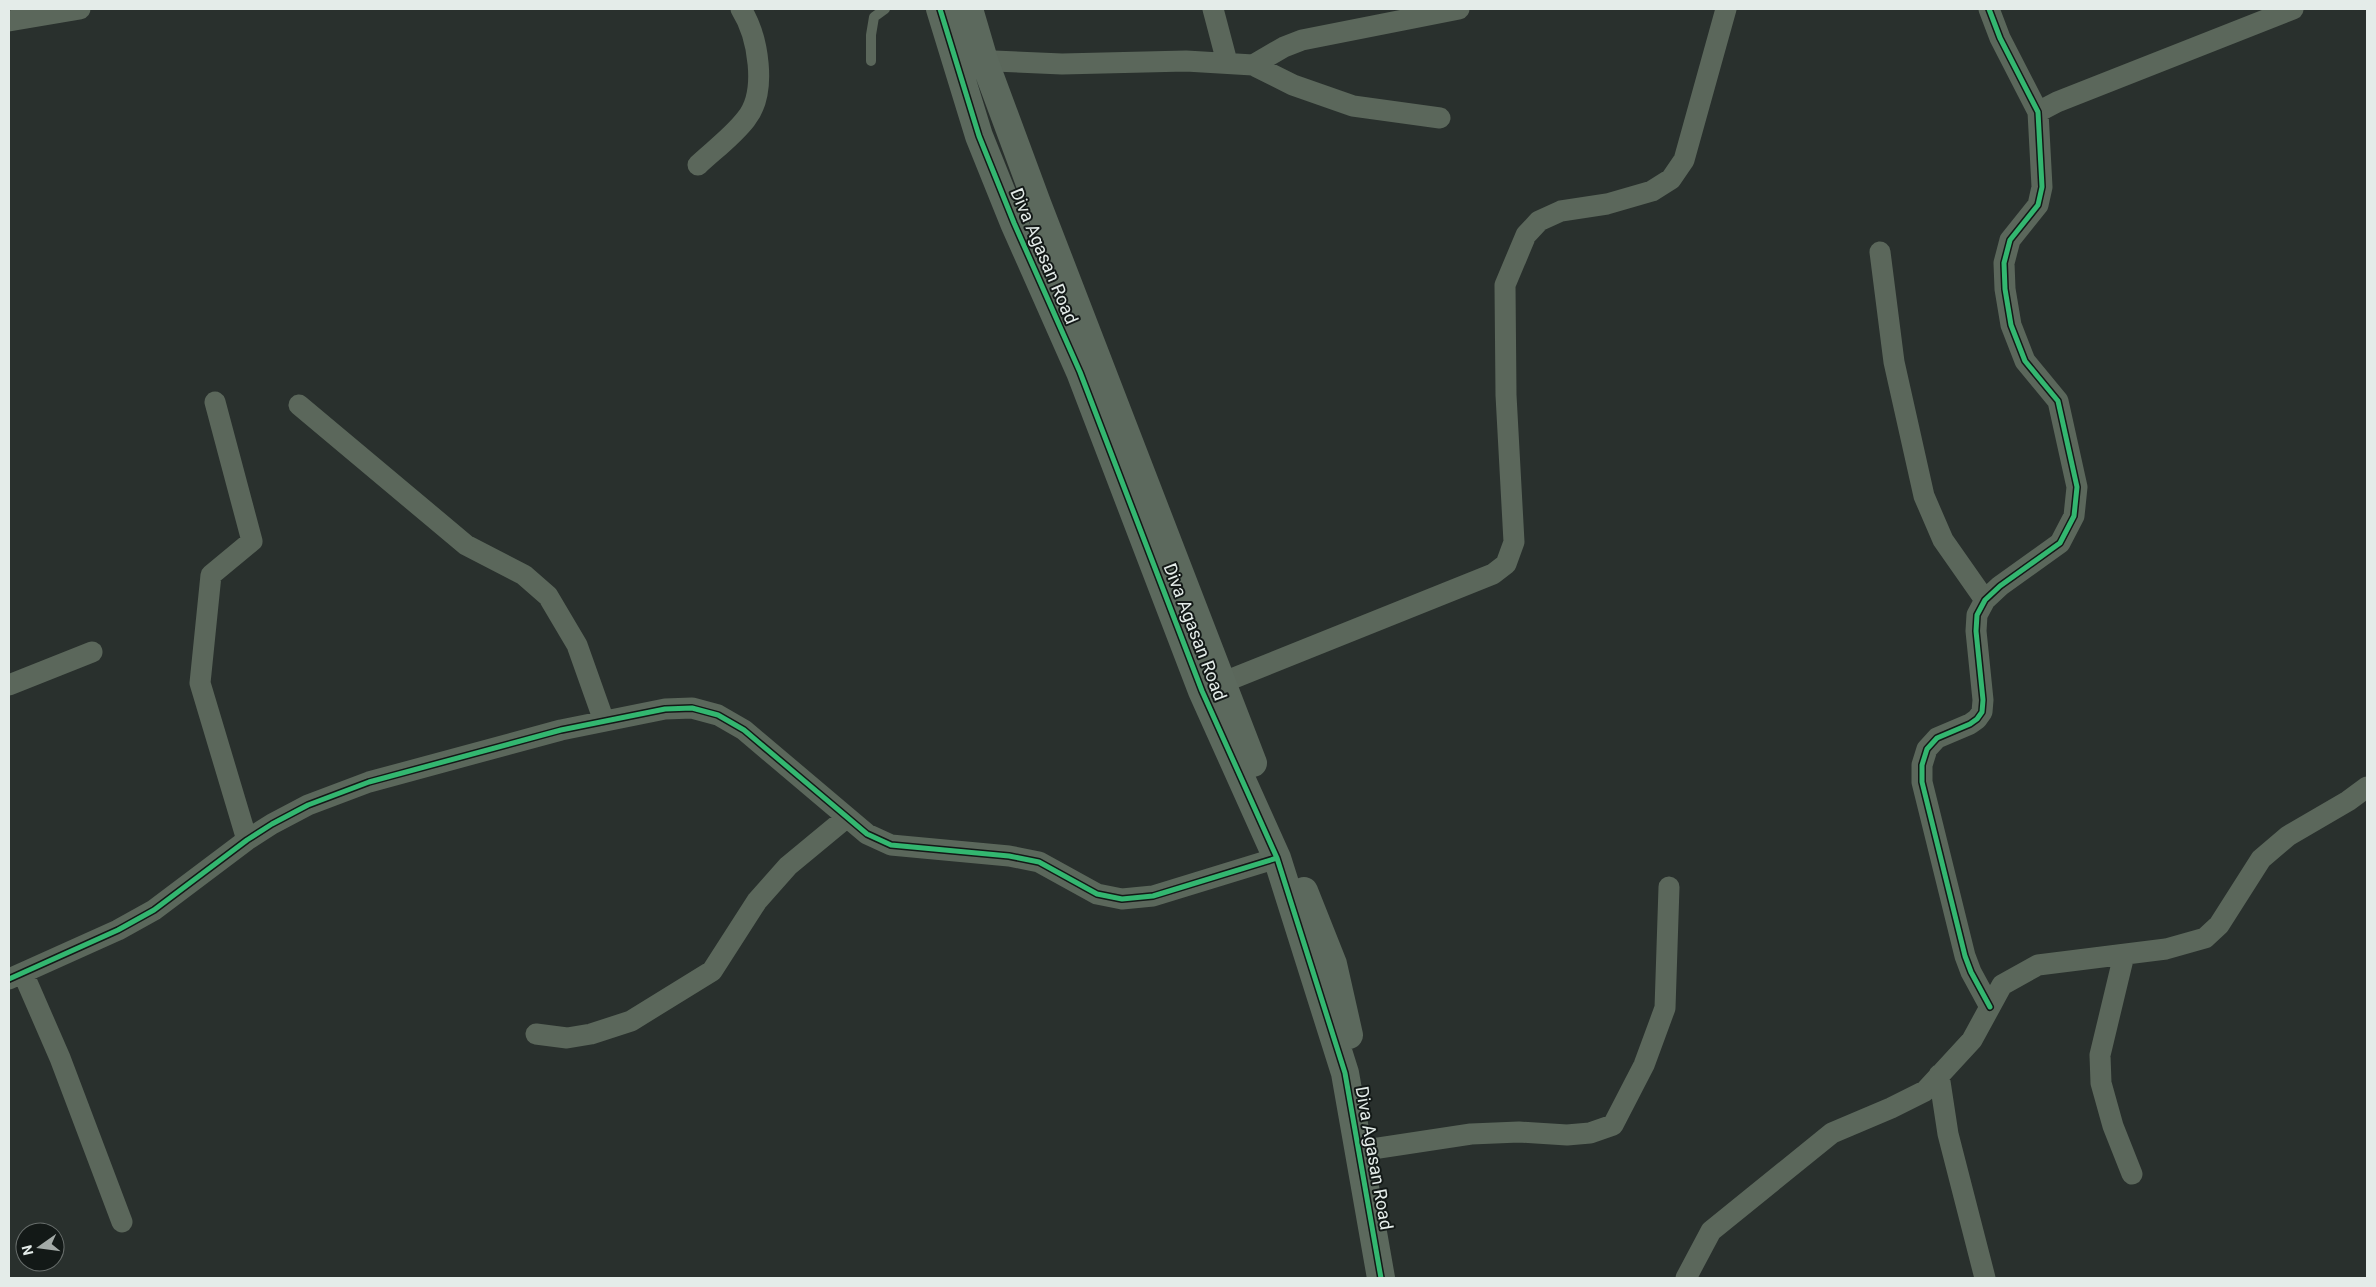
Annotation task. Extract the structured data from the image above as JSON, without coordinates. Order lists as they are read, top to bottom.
{
  "streets": {
    "street": ["Diva Agasan Road"]
  },
  "north": "left"
}
